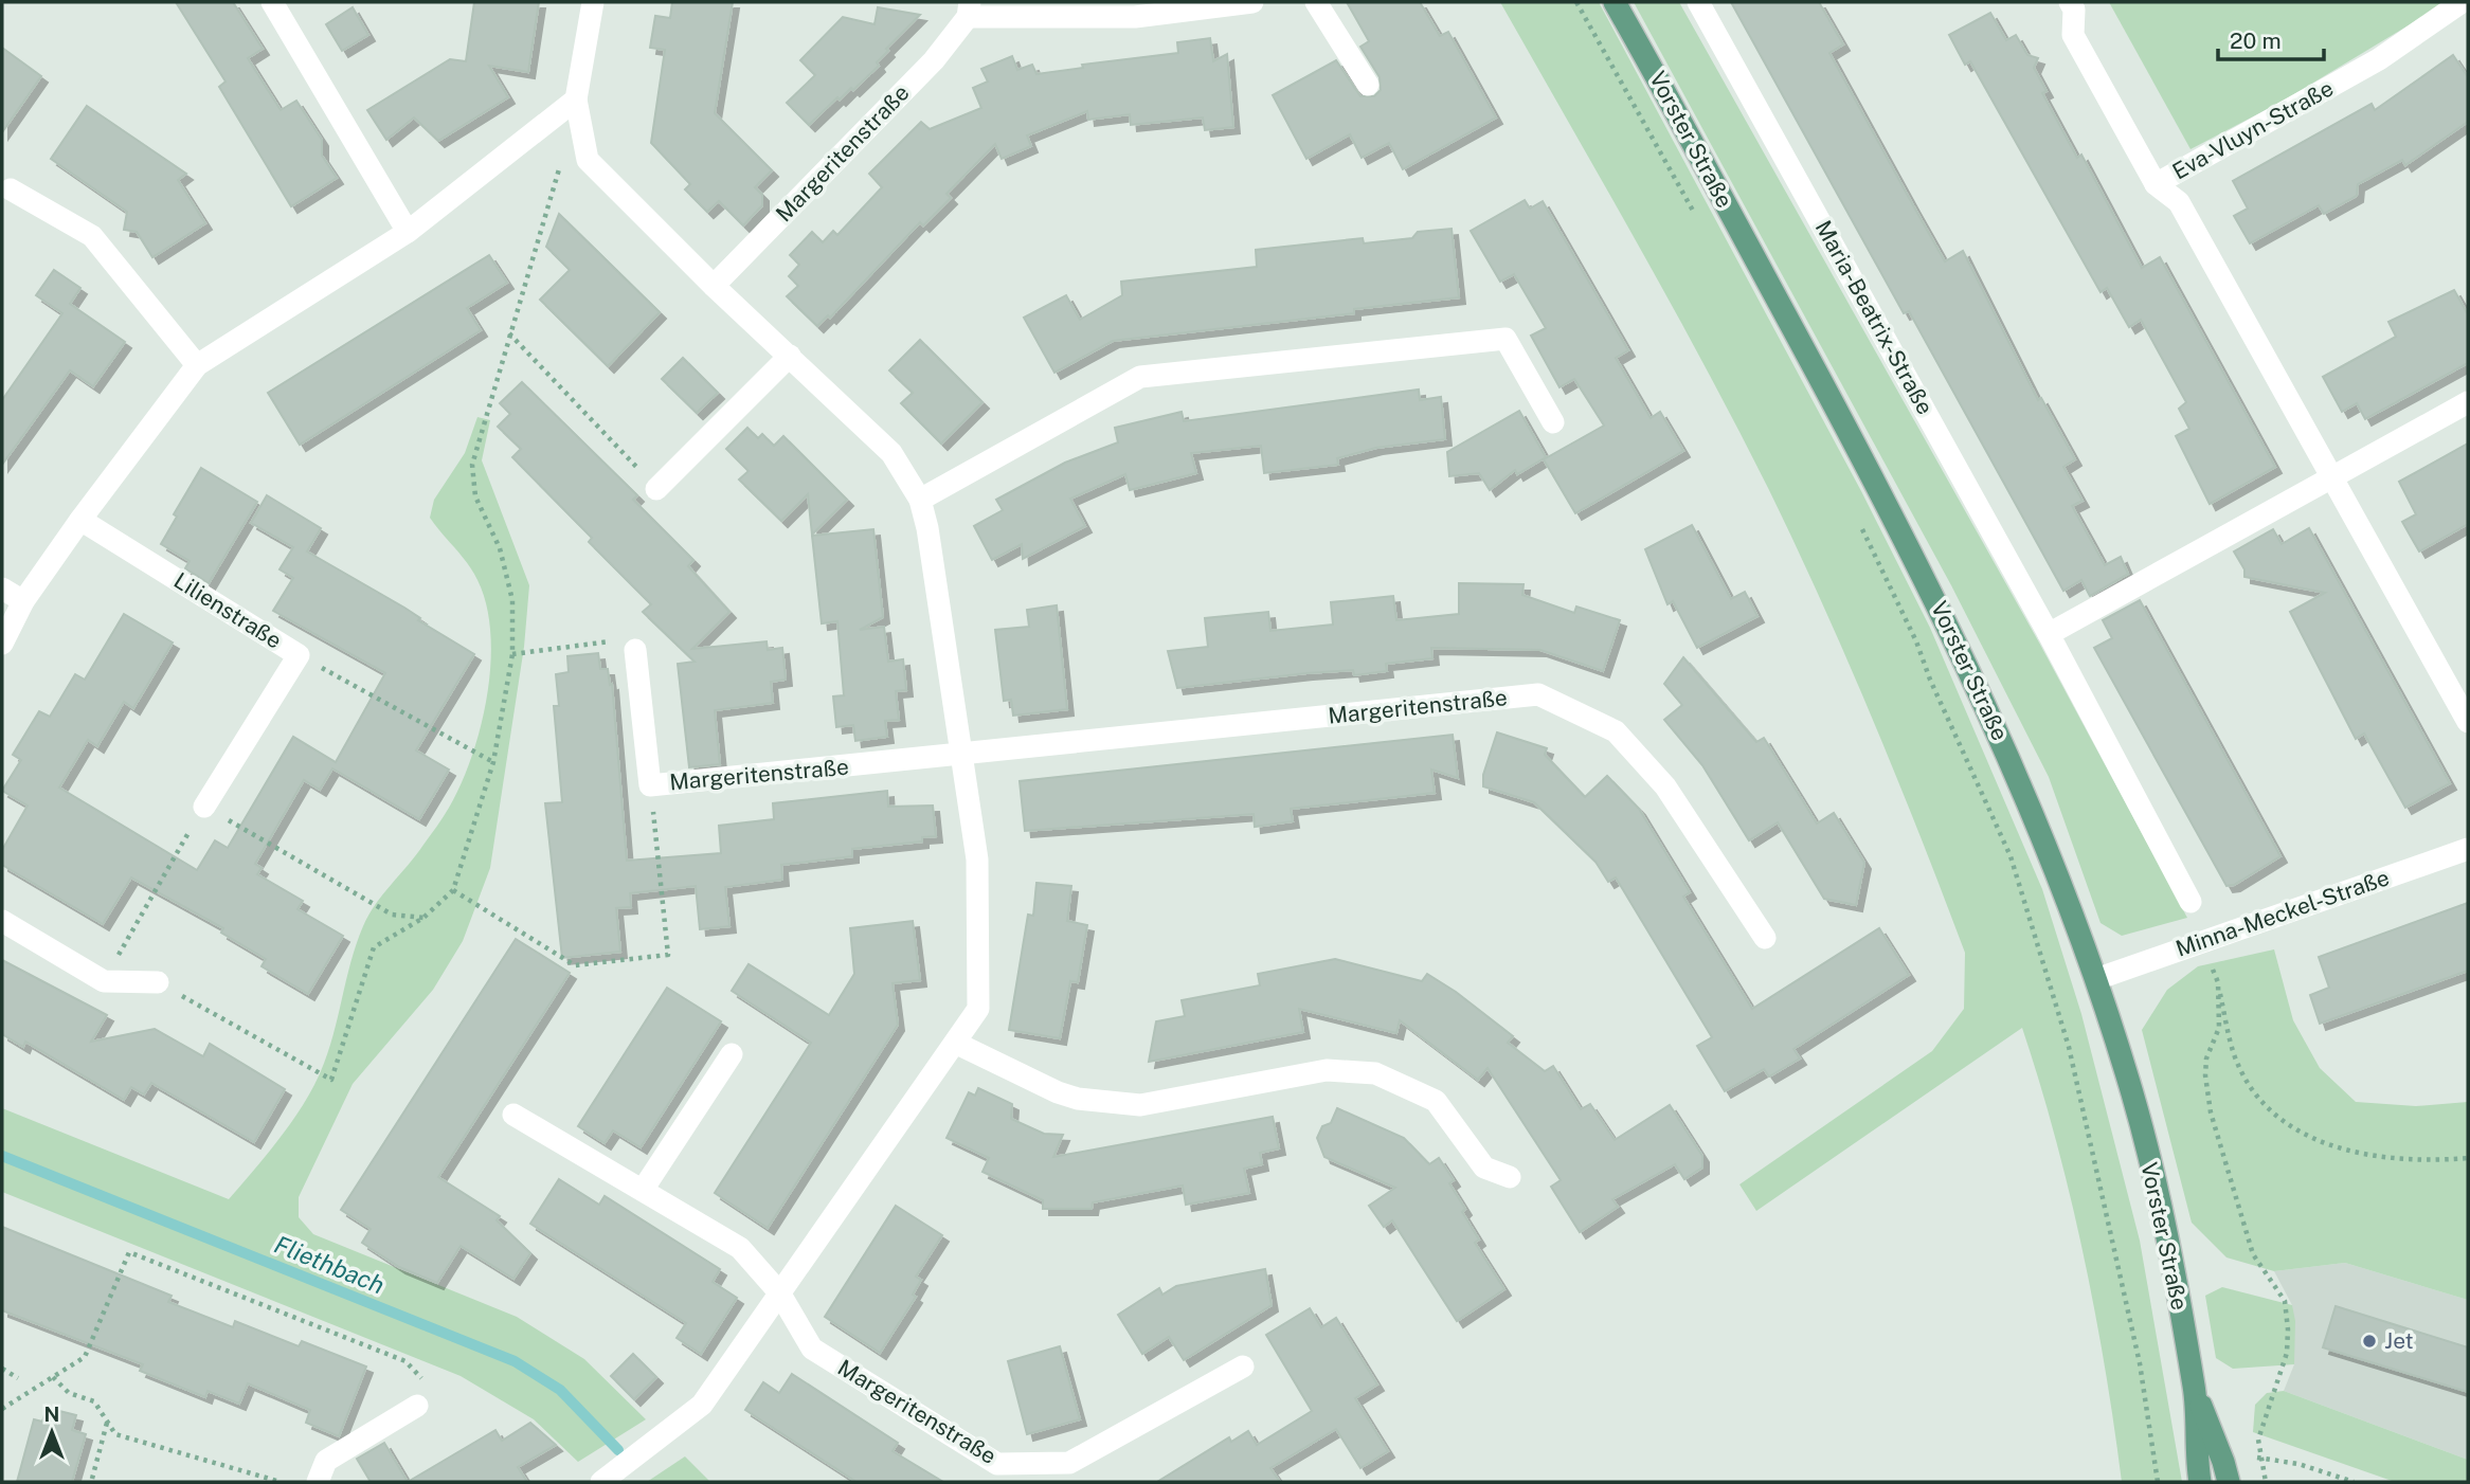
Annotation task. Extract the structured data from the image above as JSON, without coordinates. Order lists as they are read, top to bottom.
{
  "streets": {
    "main road": ["Vorster Straße"],
    "street": [
      "Eva-Vluyn-Straße",
      "Margeritenstraße",
      "Maria-Beatrix-Straße",
      "Lilienstraße",
      "Minna-Meckel-Straße"
    ]
  },
  "crossings": [
    ["Vorster Straße", "Minna-Meckel-Straße"]
  ],
  "water": ["Fliethbach"],
  "places": ["Jet"],
  "scale_bar": "20 m",
  "north": "top"
}
